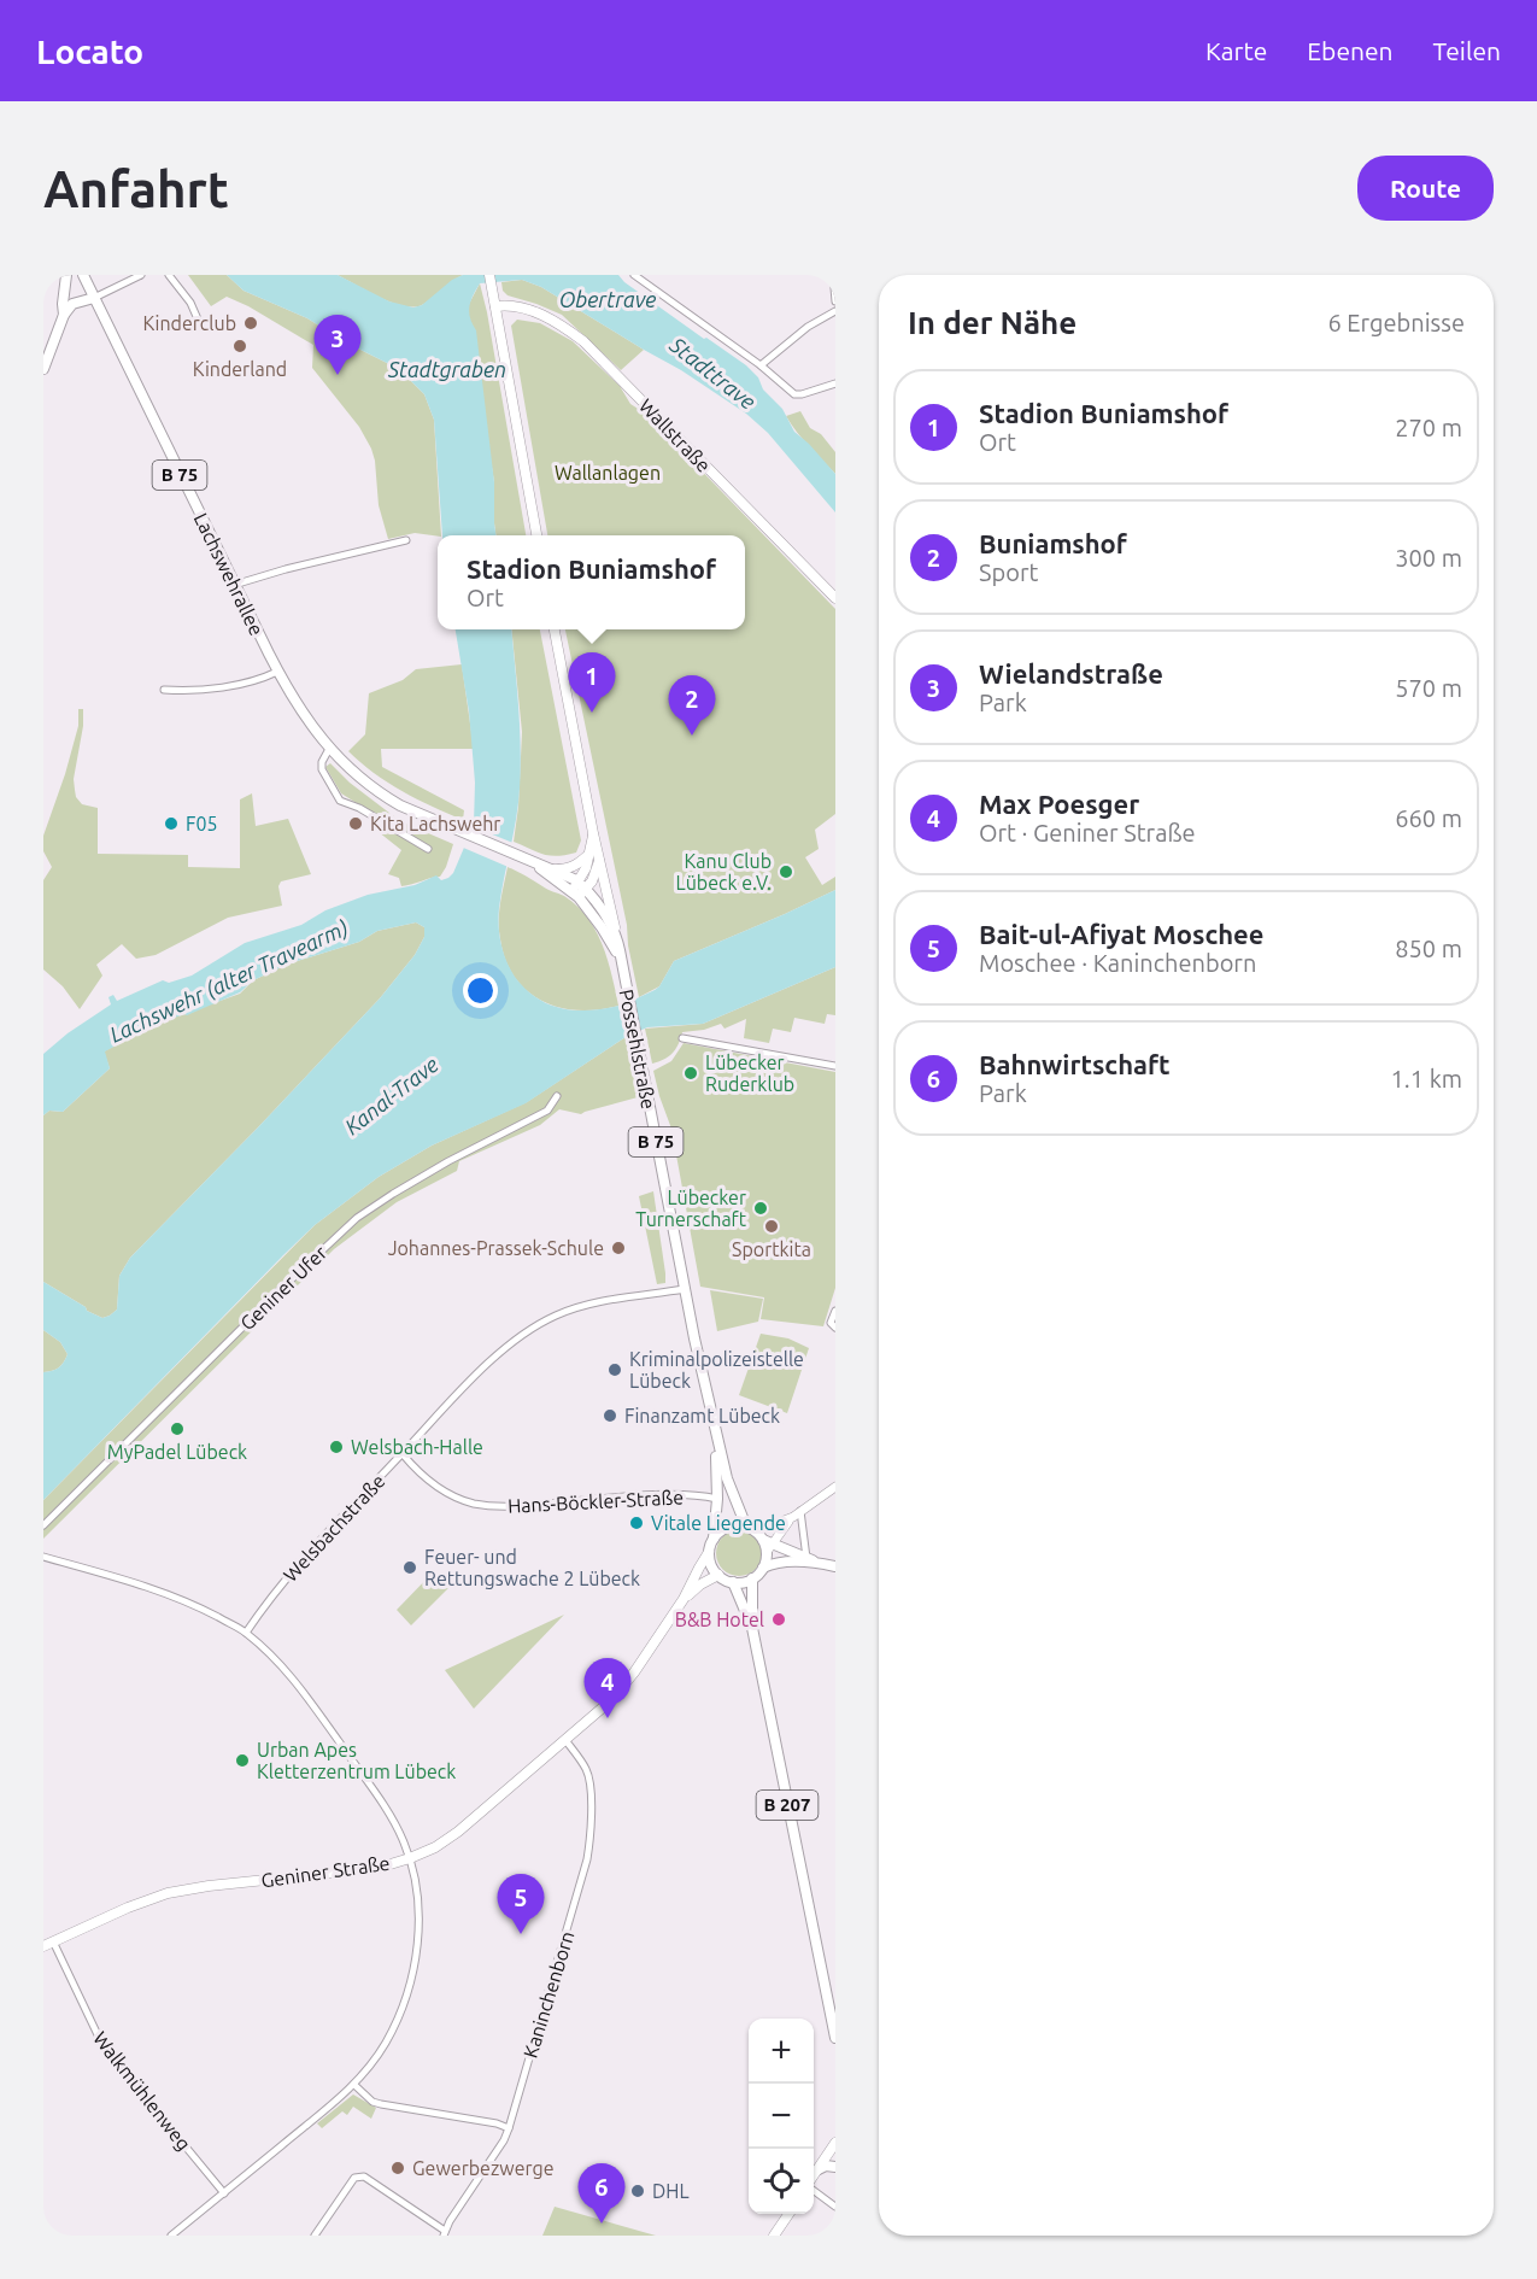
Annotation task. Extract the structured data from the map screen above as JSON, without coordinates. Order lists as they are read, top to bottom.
{
  "streets": {
    "main road": [
      "Wallstraße",
      "B 75",
      "Lachswehrallee",
      "Possehlstraße",
      "B 207",
      "Geniner Straße"
    ],
    "street": [
      "Geniner Ufer",
      "Hans-Böckler-Straße",
      "Welsbachstraße",
      "Kaninchenborn",
      "Walkmühlenweg"
    ]
  },
  "crossings": [
    ["Lachswehrallee", "Possehlstraße"],
    ["Possehlstraße", "Hans-Böckler-Straße"],
    ["Possehlstraße", "Welsbachstraße"],
    ["Possehlstraße", "B 207"],
    ["Possehlstraße", "Geniner Straße"],
    ["Hans-Böckler-Straße", "Welsbachstraße"],
    ["B 207", "Geniner Straße"],
    ["Geniner Straße", "Kaninchenborn"],
    ["Geniner Straße", "Walkmühlenweg"]
  ],
  "water": [
    "Obertrave",
    "Stadtgraben",
    "Stadttrave",
    "Lachswehr (alter Travearm)",
    "Kanal-Trave"
  ],
  "parks": ["Wallanlagen"],
  "places": [
    "Kinderclub",
    "Kinderland",
    "F05",
    "Kita Lachswehr",
    "Kanu Club Lübeck e.V.",
    "Lübecker Ruderklub",
    "Lübecker Turnerschaft",
    "Sportkita",
    "Johannes-Prassek-Schule",
    "Kriminalpolizeistelle Lübeck",
    "Finanzamt Lübeck",
    "MyPadel Lübeck",
    "Welsbach-Halle",
    "Vitale Liegende",
    "Feuer- und Rettungswache 2 Lübeck",
    "B&B Hotel",
    "Urban Apes Kletterzentrum Lübeck",
    "Gewerbezwerge",
    "DHL"
  ],
  "page": {
    "header": "Locato",
    "nav": ["Karte", "Ebenen", "Teilen"],
    "buttons": "Route",
    "title": "Anfahrt",
    "heading": ["In der Nähe", "6 Ergebnisse"],
    "pins": [
      "3",
      "1",
      "2",
      "4",
      "5",
      "6"
    ],
    "list": [
      {
        "mark": "1",
        "name": "Stadion Buniamshof",
        "note": "Ort",
        "value": "270 m"
      },
      {
        "mark": "2",
        "name": "Buniamshof",
        "note": "Sport",
        "value": "300 m"
      },
      {
        "mark": "3",
        "name": "Wielandstraße",
        "note": "Park",
        "value": "570 m"
      },
      {
        "mark": "4",
        "name": "Max Poesger",
        "note": "Ort · Geniner Straße",
        "value": "660 m"
      },
      {
        "mark": "5",
        "name": "Bait-ul-Afiyat Moschee",
        "note": "Moschee · Kaninchenborn",
        "value": "850 m"
      },
      {
        "mark": "6",
        "name": "Bahnwirtschaft",
        "note": "Park",
        "value": "1.1 km"
      }
    ],
    "popup": ["Stadion Buniamshof", "Ort"],
    "map_buttons": ["+", "−"]
  }
}
